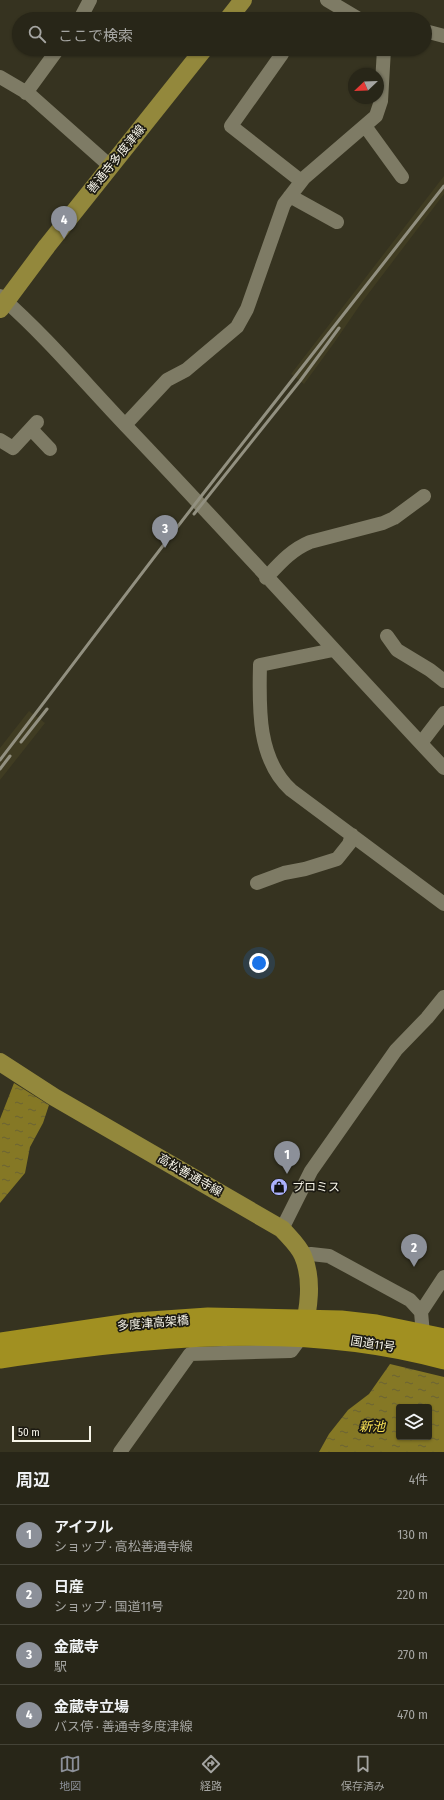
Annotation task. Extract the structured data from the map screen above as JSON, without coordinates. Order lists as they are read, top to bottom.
{
  "streets": {
    "highway": ["多度津高架橋", "国道11号"],
    "main road": ["善通寺多度津線", "高松善通寺線"]
  },
  "crossings": [
    ["高松善通寺線", "多度津高架橋"],
    ["高松善通寺線", "国道11号"],
    ["多度津高架橋", "国道11号"]
  ],
  "water": ["新池"],
  "places": {
    "shop": ["プロミス"]
  },
  "scale_bar": "50 m",
  "north": "bottom left",
  "page": {
    "search": "ここで検索",
    "pins": [
      "4",
      "3",
      "1",
      "2"
    ],
    "scale": "50 m",
    "heading": ["周辺", "4件"],
    "list": [
      {
        "mark": "1",
        "name": "アイフル",
        "note": "ショップ · 高松善通寺線",
        "value": "130 m"
      },
      {
        "mark": "2",
        "name": "日産",
        "note": "ショップ · 国道11号",
        "value": "220 m"
      },
      {
        "mark": "3",
        "name": "金蔵寺",
        "note": "駅",
        "value": "270 m"
      },
      {
        "mark": "4",
        "name": "金蔵寺立場",
        "note": "バス停 · 善通寺多度津線",
        "value": "470 m"
      }
    ],
    "nav": ["地図", "経路", "保存済み"]
  }
}
